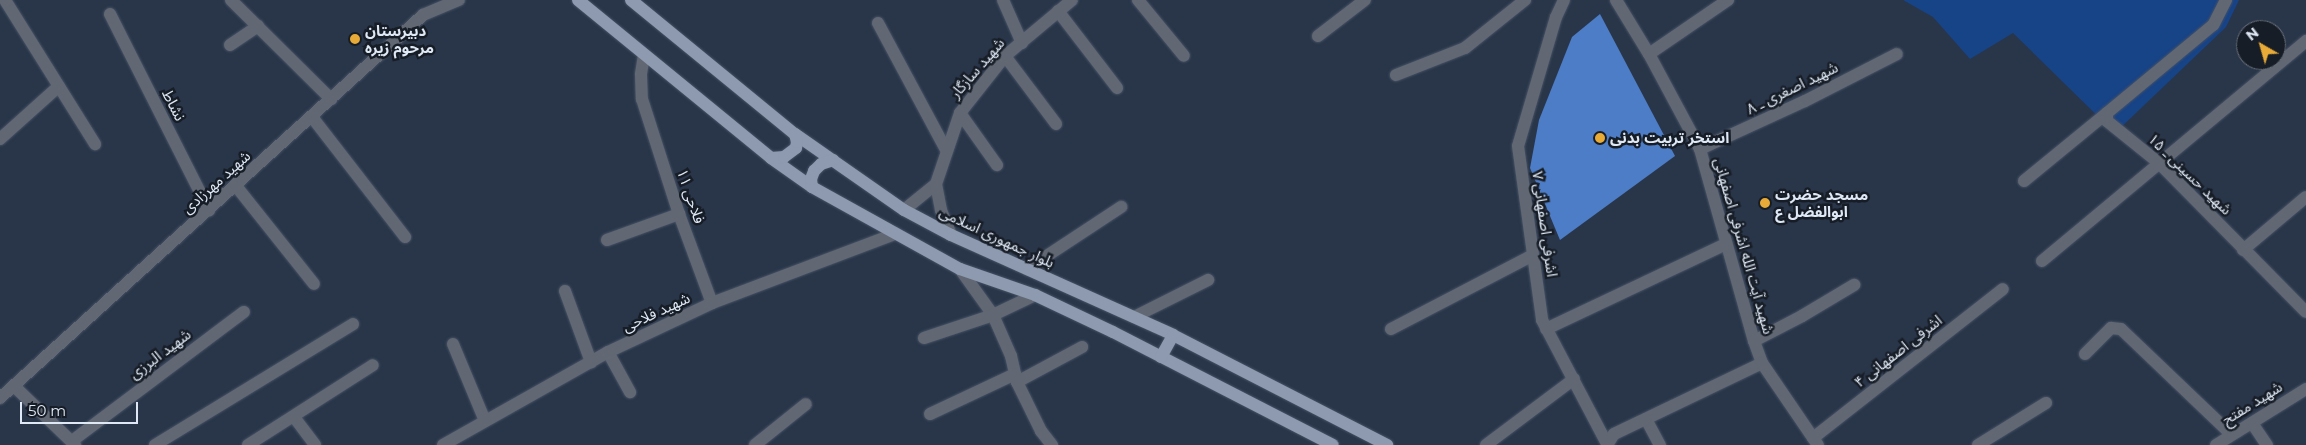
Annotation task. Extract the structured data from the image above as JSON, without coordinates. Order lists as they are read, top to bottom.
{
  "streets": {
    "main road": ["بلوار جمهوری اسلامی"],
    "street": [
      "شهید سازگار",
      "شهید اصغری ـ ۸",
      "نشاط",
      "شهید حسینی ـ ۱۵",
      "شهید مهرزادی",
      "فلاحی ۱۱",
      "اشرفی اصفهانی ۷",
      "شهید آیت الله اشرفی اصفهانی",
      "شهید فلاحی",
      "اشرفی اصفهانی ۴",
      "شهید البرزی",
      "شهید مفتح"
    ]
  },
  "crossings": [
    ["شهید سازگار", "بلوار جمهوری اسلامی"],
    ["شهید اصغری ـ ۸", "شهید آیت الله اشرفی اصفهانی"],
    ["نشاط", "شهید مهرزادی"],
    ["فلاحی ۱۱", "شهید فلاحی"],
    ["شهید آیت الله اشرفی اصفهانی", "اشرفی اصفهانی ۴"]
  ],
  "places": ["دبیرستان مرحوم زیره", "استخر تربیت بدنی", "مسجد حضرت ابوالفضل ع"],
  "scale_bar": "50 m",
  "north": "top left"
}
